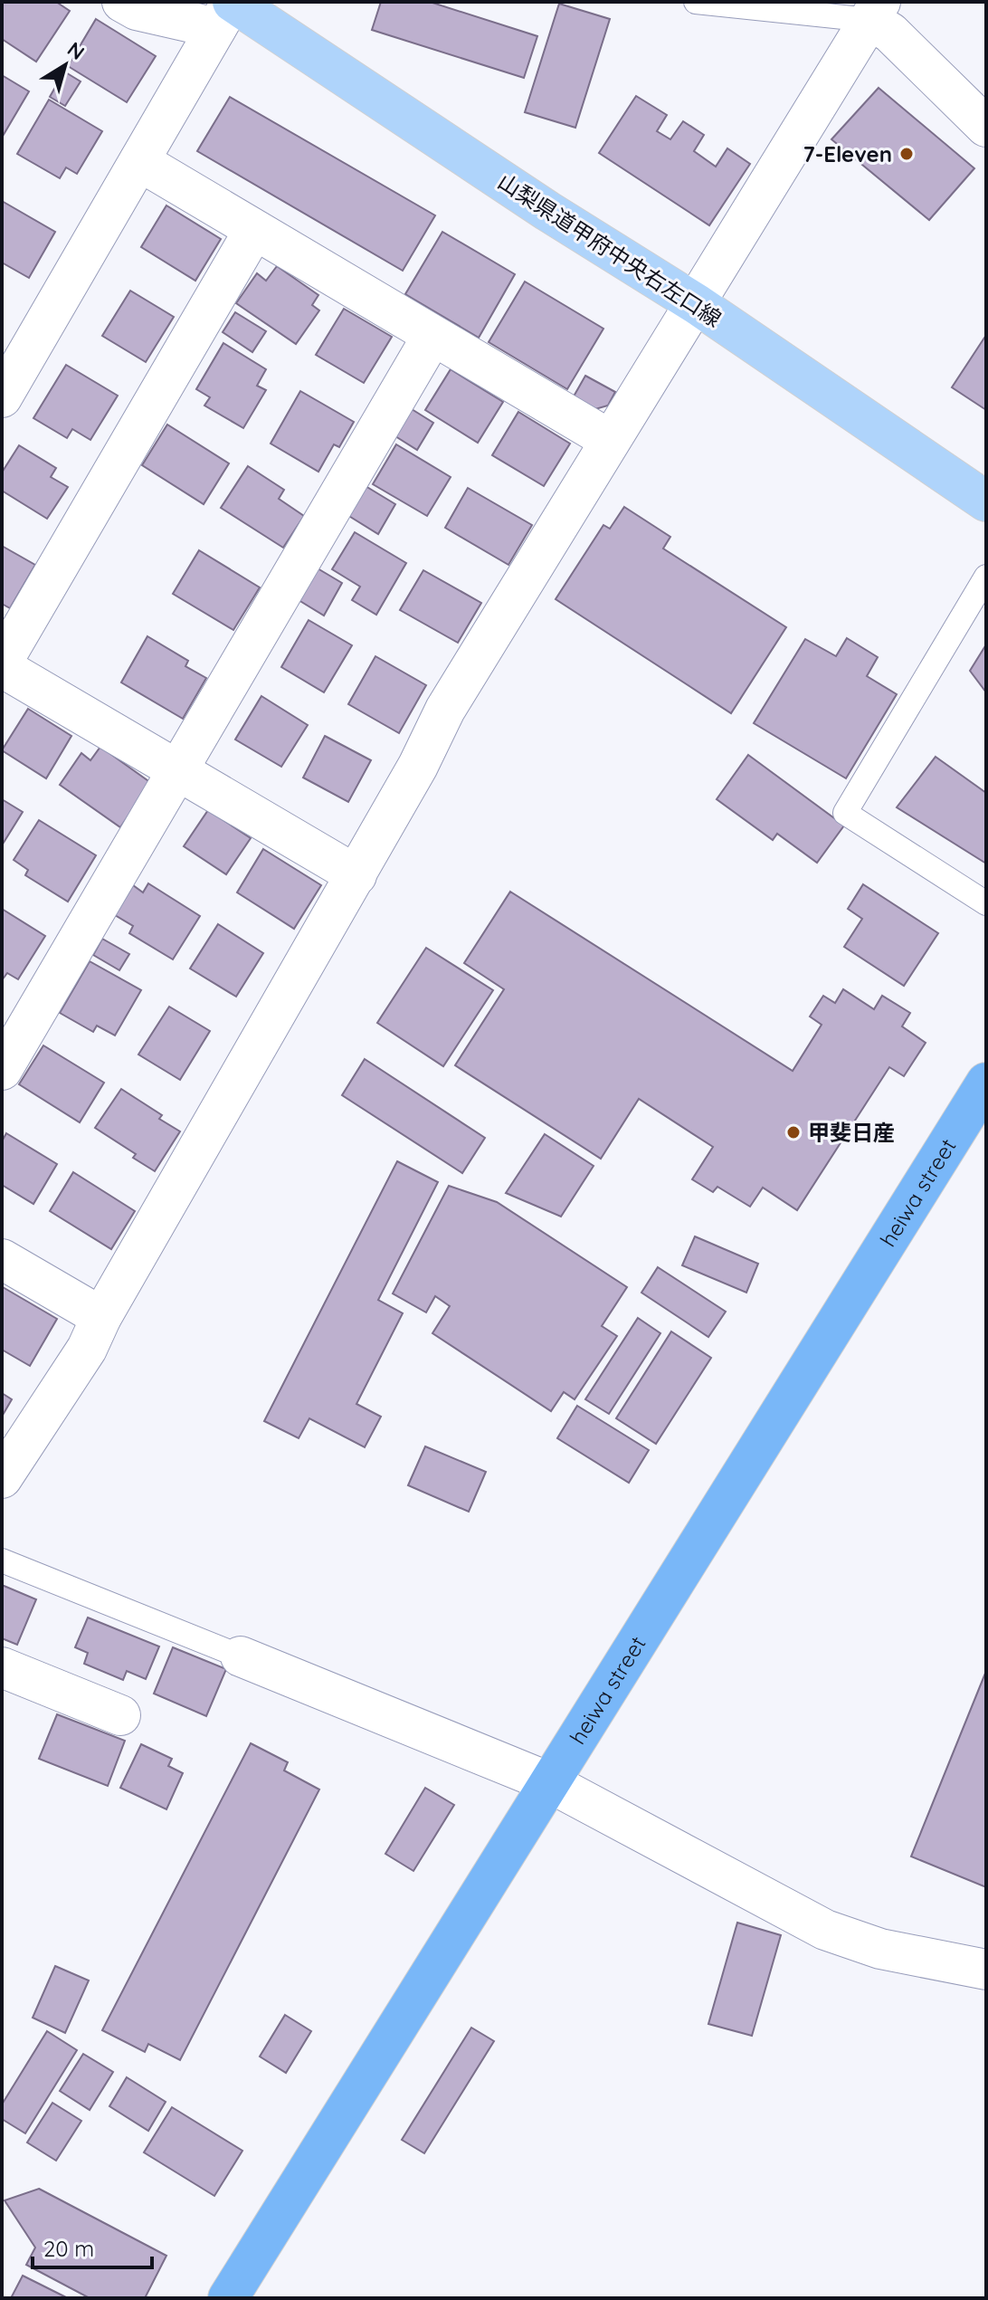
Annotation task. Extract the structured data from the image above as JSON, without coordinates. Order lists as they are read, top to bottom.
{
  "streets": {
    "highway": ["heiwa street"],
    "main road": ["山梨県道甲府中央右左口線"]
  },
  "places": ["7-Eleven", "甲斐日産"],
  "scale_bar": "20 m",
  "north": "top right"
}
